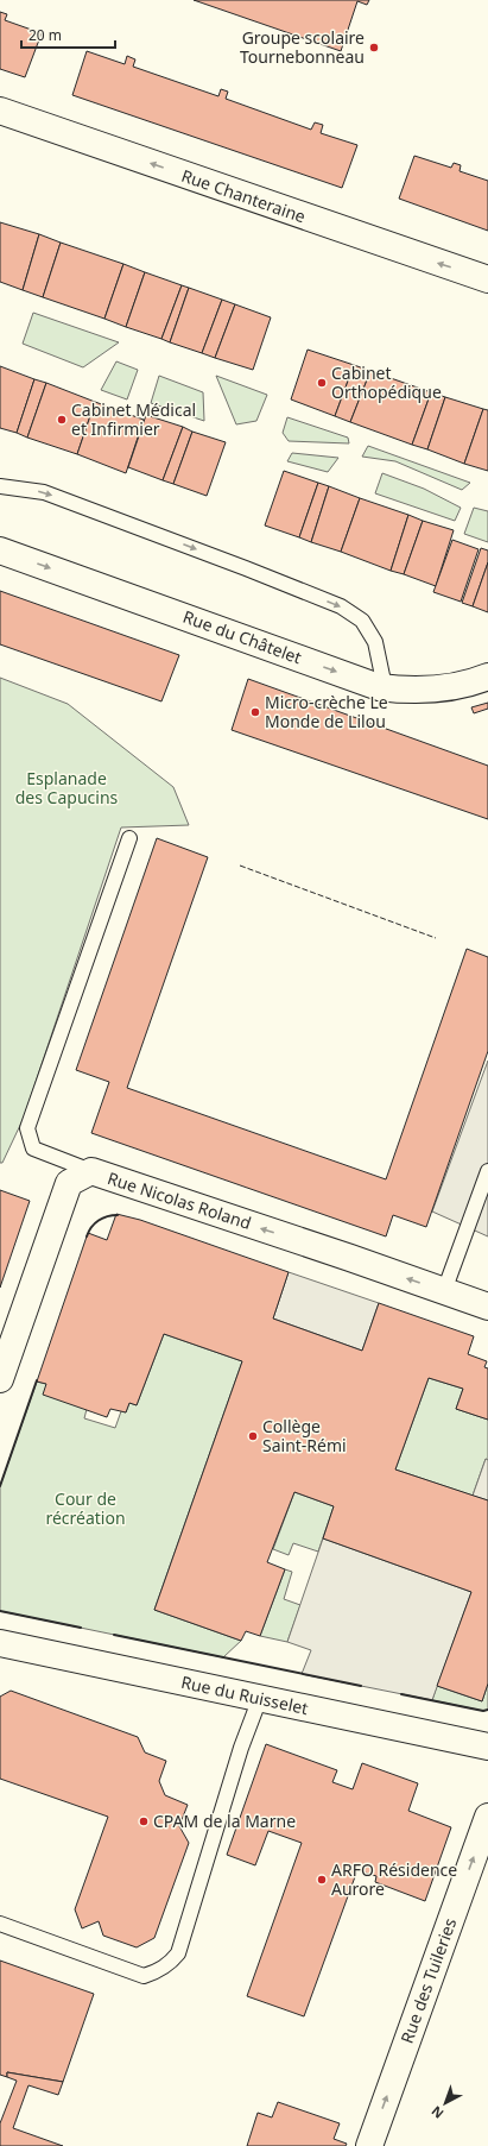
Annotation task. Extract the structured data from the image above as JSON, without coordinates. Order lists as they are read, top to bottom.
{
  "streets": {
    "street": [
      "Rue Chanteraine",
      "Rue du Châtelet",
      "Rue Nicolas Roland",
      "Rue du Ruisselet",
      "Rue des Tuileries"
    ]
  },
  "one_way": [
    "Rue Chanteraine",
    "Rue du Châtelet",
    "Rue Nicolas Roland",
    "Rue des Tuileries"
  ],
  "parks": ["Esplanade des Capucins", "Cour de récréation"],
  "places": [
    "Groupe scolaire Tournebonneau",
    "Cabinet Orthopédique",
    "Cabinet Médical et Infirmier",
    "Micro-crèche Le Monde de Lilou",
    "Collège Saint-Rémi",
    "CPAM de la Marne",
    "ARFO Résidence Aurore"
  ],
  "scale_bar": "20 m",
  "north": "bottom left"
}
